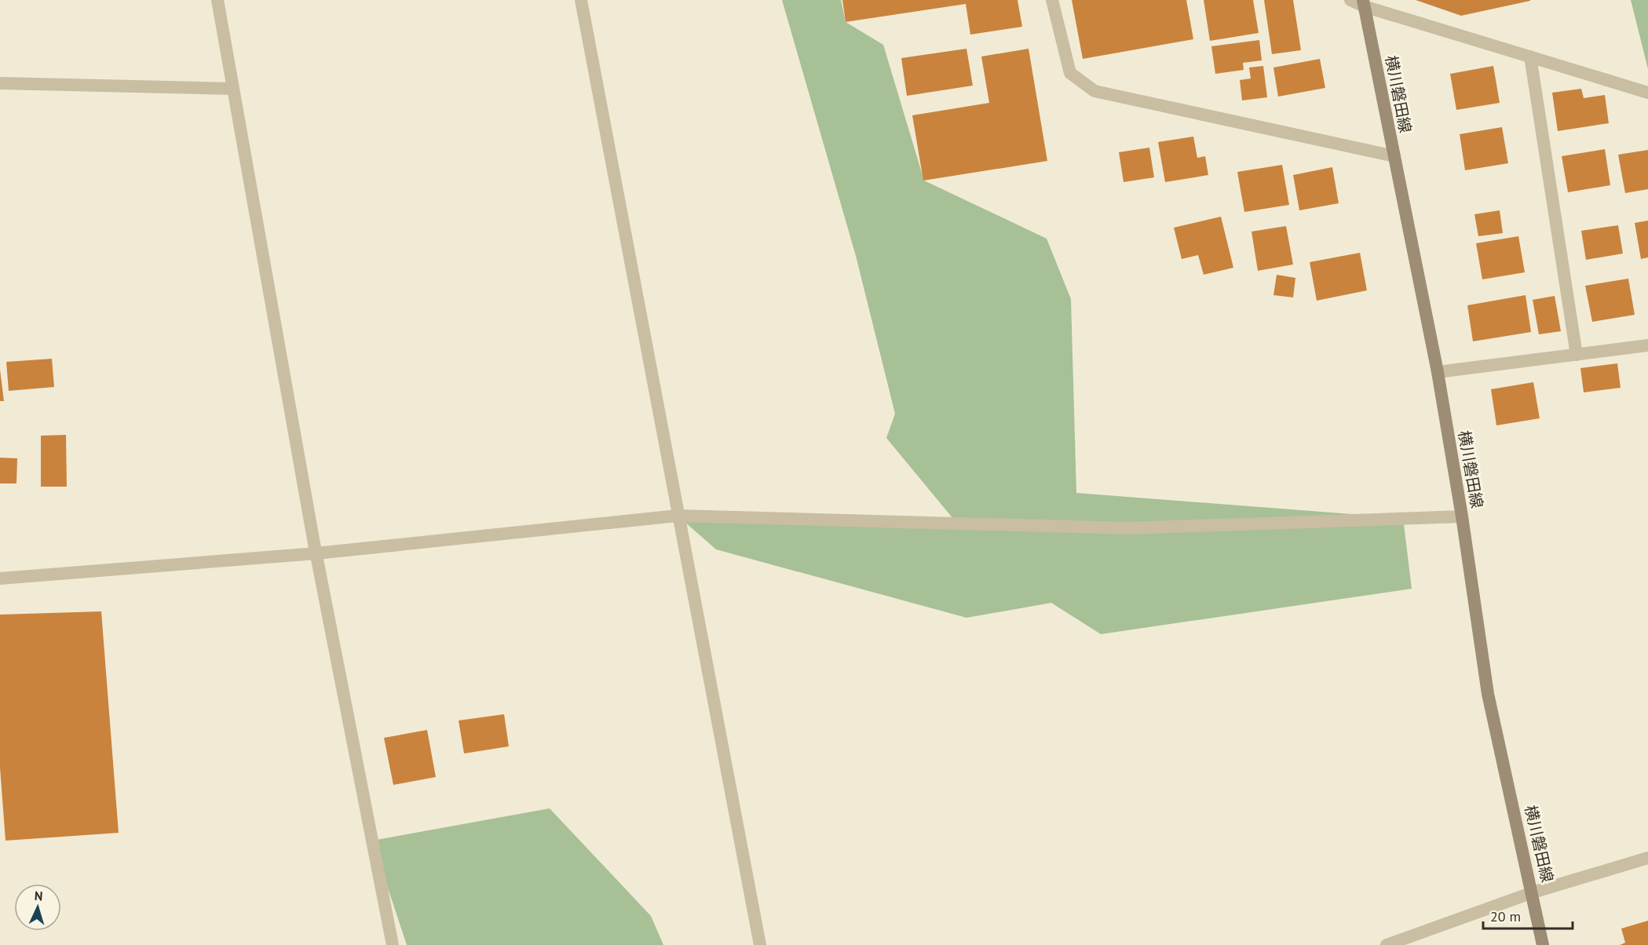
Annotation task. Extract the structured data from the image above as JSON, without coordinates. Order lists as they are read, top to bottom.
{
  "streets": {
    "main road": ["横川磐田線"]
  },
  "scale_bar": "20 m",
  "north": "top"
}
